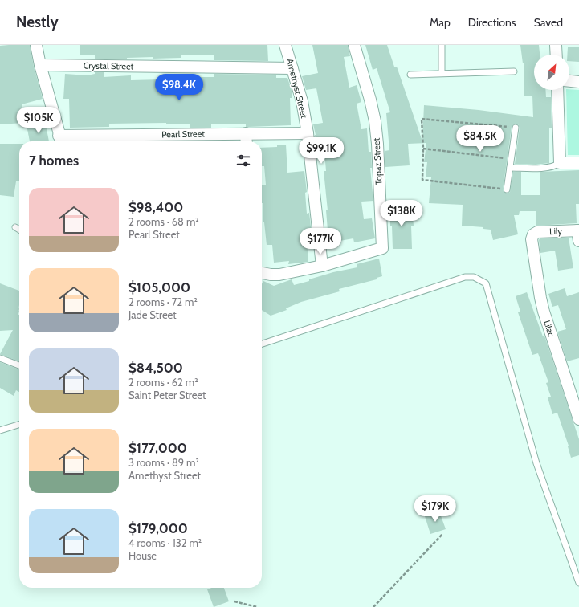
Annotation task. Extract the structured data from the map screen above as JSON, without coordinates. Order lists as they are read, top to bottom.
{
  "streets": {
    "street": [
      "Crystal Street",
      "Amethyst Street",
      "Pearl Street",
      "Topaz Street",
      "Lily",
      "Lilac"
    ]
  },
  "crossings": [
    ["Crystal Street", "Amethyst Street"],
    ["Amethyst Street", "Pearl Street"],
    ["Amethyst Street", "Topaz Street"],
    ["Lily", "Lilac"]
  ],
  "north": "top right",
  "page": {
    "header": "Nestly",
    "nav": ["Map", "Directions", "Saved"],
    "price": [
      "$98.4K",
      "$105K",
      "$84.5K",
      "$99.1K",
      "$138K",
      "$177K",
      "$179K"
    ],
    "heading": "7 homes",
    "list": [
      {
        "name": "$98,400",
        "note": "2 rooms · 68 m² · Pearl Street"
      },
      {
        "name": "$105,000",
        "note": "2 rooms · 72 m² · Jade Street"
      },
      {
        "name": "$84,500",
        "note": "2 rooms · 62 m² · Saint Peter Street"
      },
      {
        "name": "$177,000",
        "note": "3 rooms · 89 m² · Amethyst Street"
      },
      {
        "name": "$179,000",
        "note": "4 rooms · 132 m² · House"
      }
    ]
  }
}
